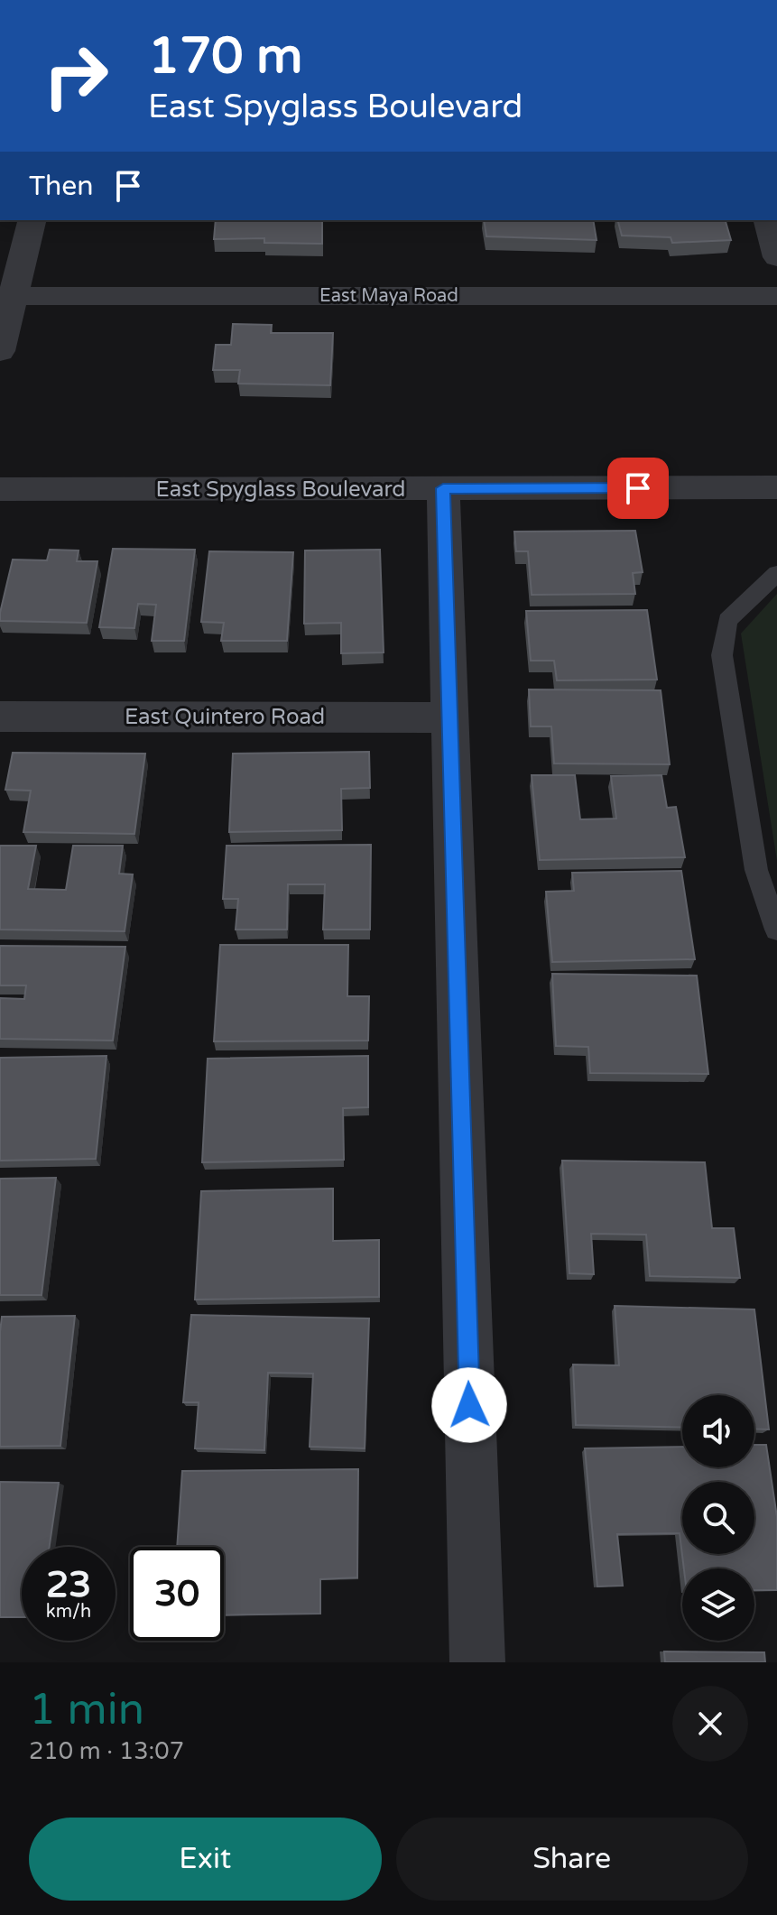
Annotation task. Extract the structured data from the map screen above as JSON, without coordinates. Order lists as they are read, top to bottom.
{
  "streets": {
    "street": ["East Maya Road", "East Spyglass Boulevard", "East Quintero Road"]
  },
  "page": {
    "turn": ["170 m", "East Spyglass Boulevard"],
    "then": "Then",
    "speed": "23 km/h",
    "limit": "30",
    "heading": ["1 min", "210 m · 13:07"],
    "buttons": ["Exit", "Share"]
  }
}
